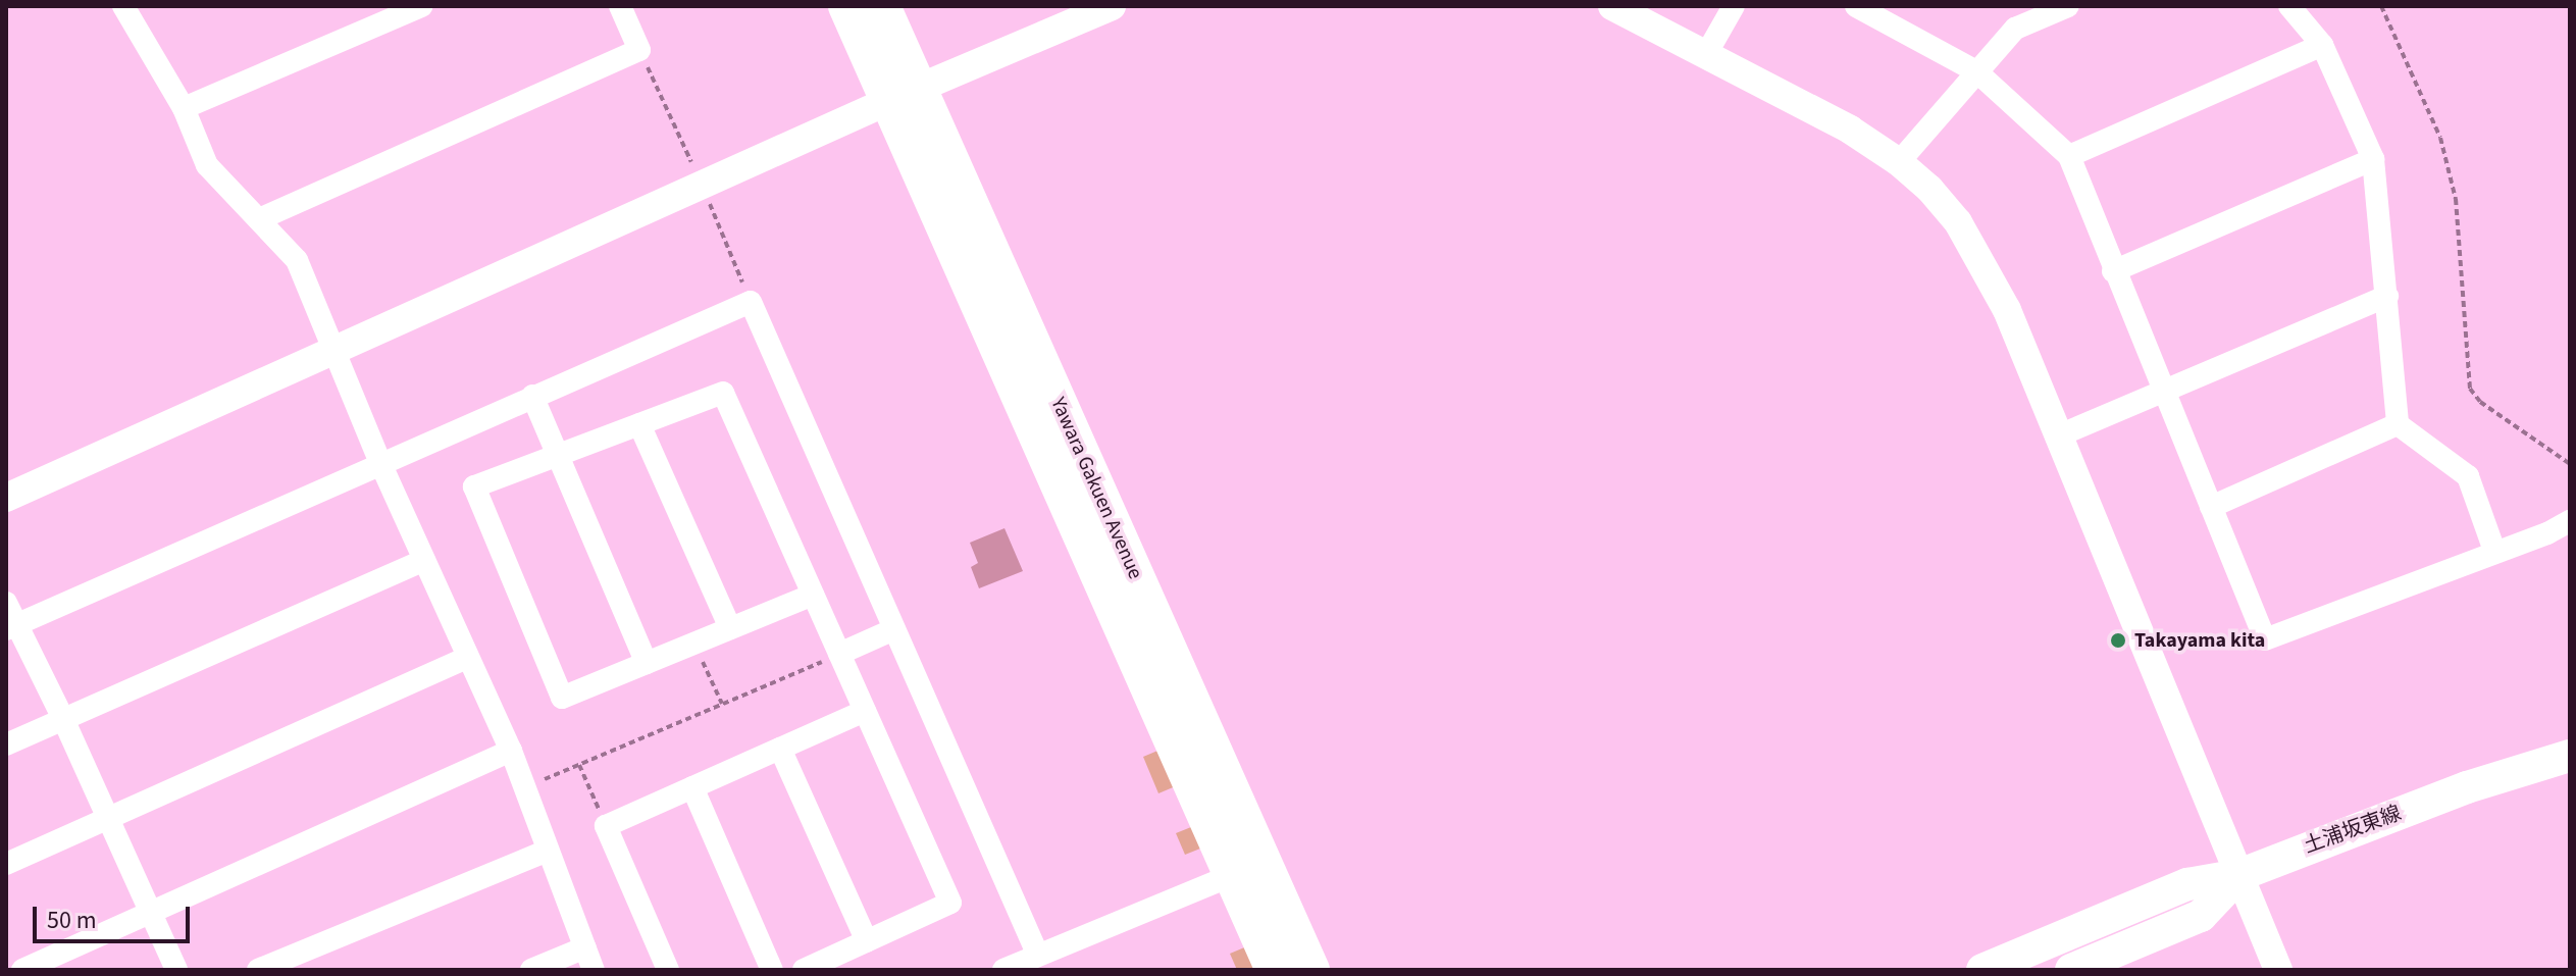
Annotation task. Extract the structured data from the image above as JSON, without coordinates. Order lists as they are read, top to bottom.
{
  "streets": {
    "main road": ["Yawara Gakuen Avenue", "土浦坂東線"]
  },
  "places": ["Takayama kita"],
  "scale_bar": "50 m"
}
